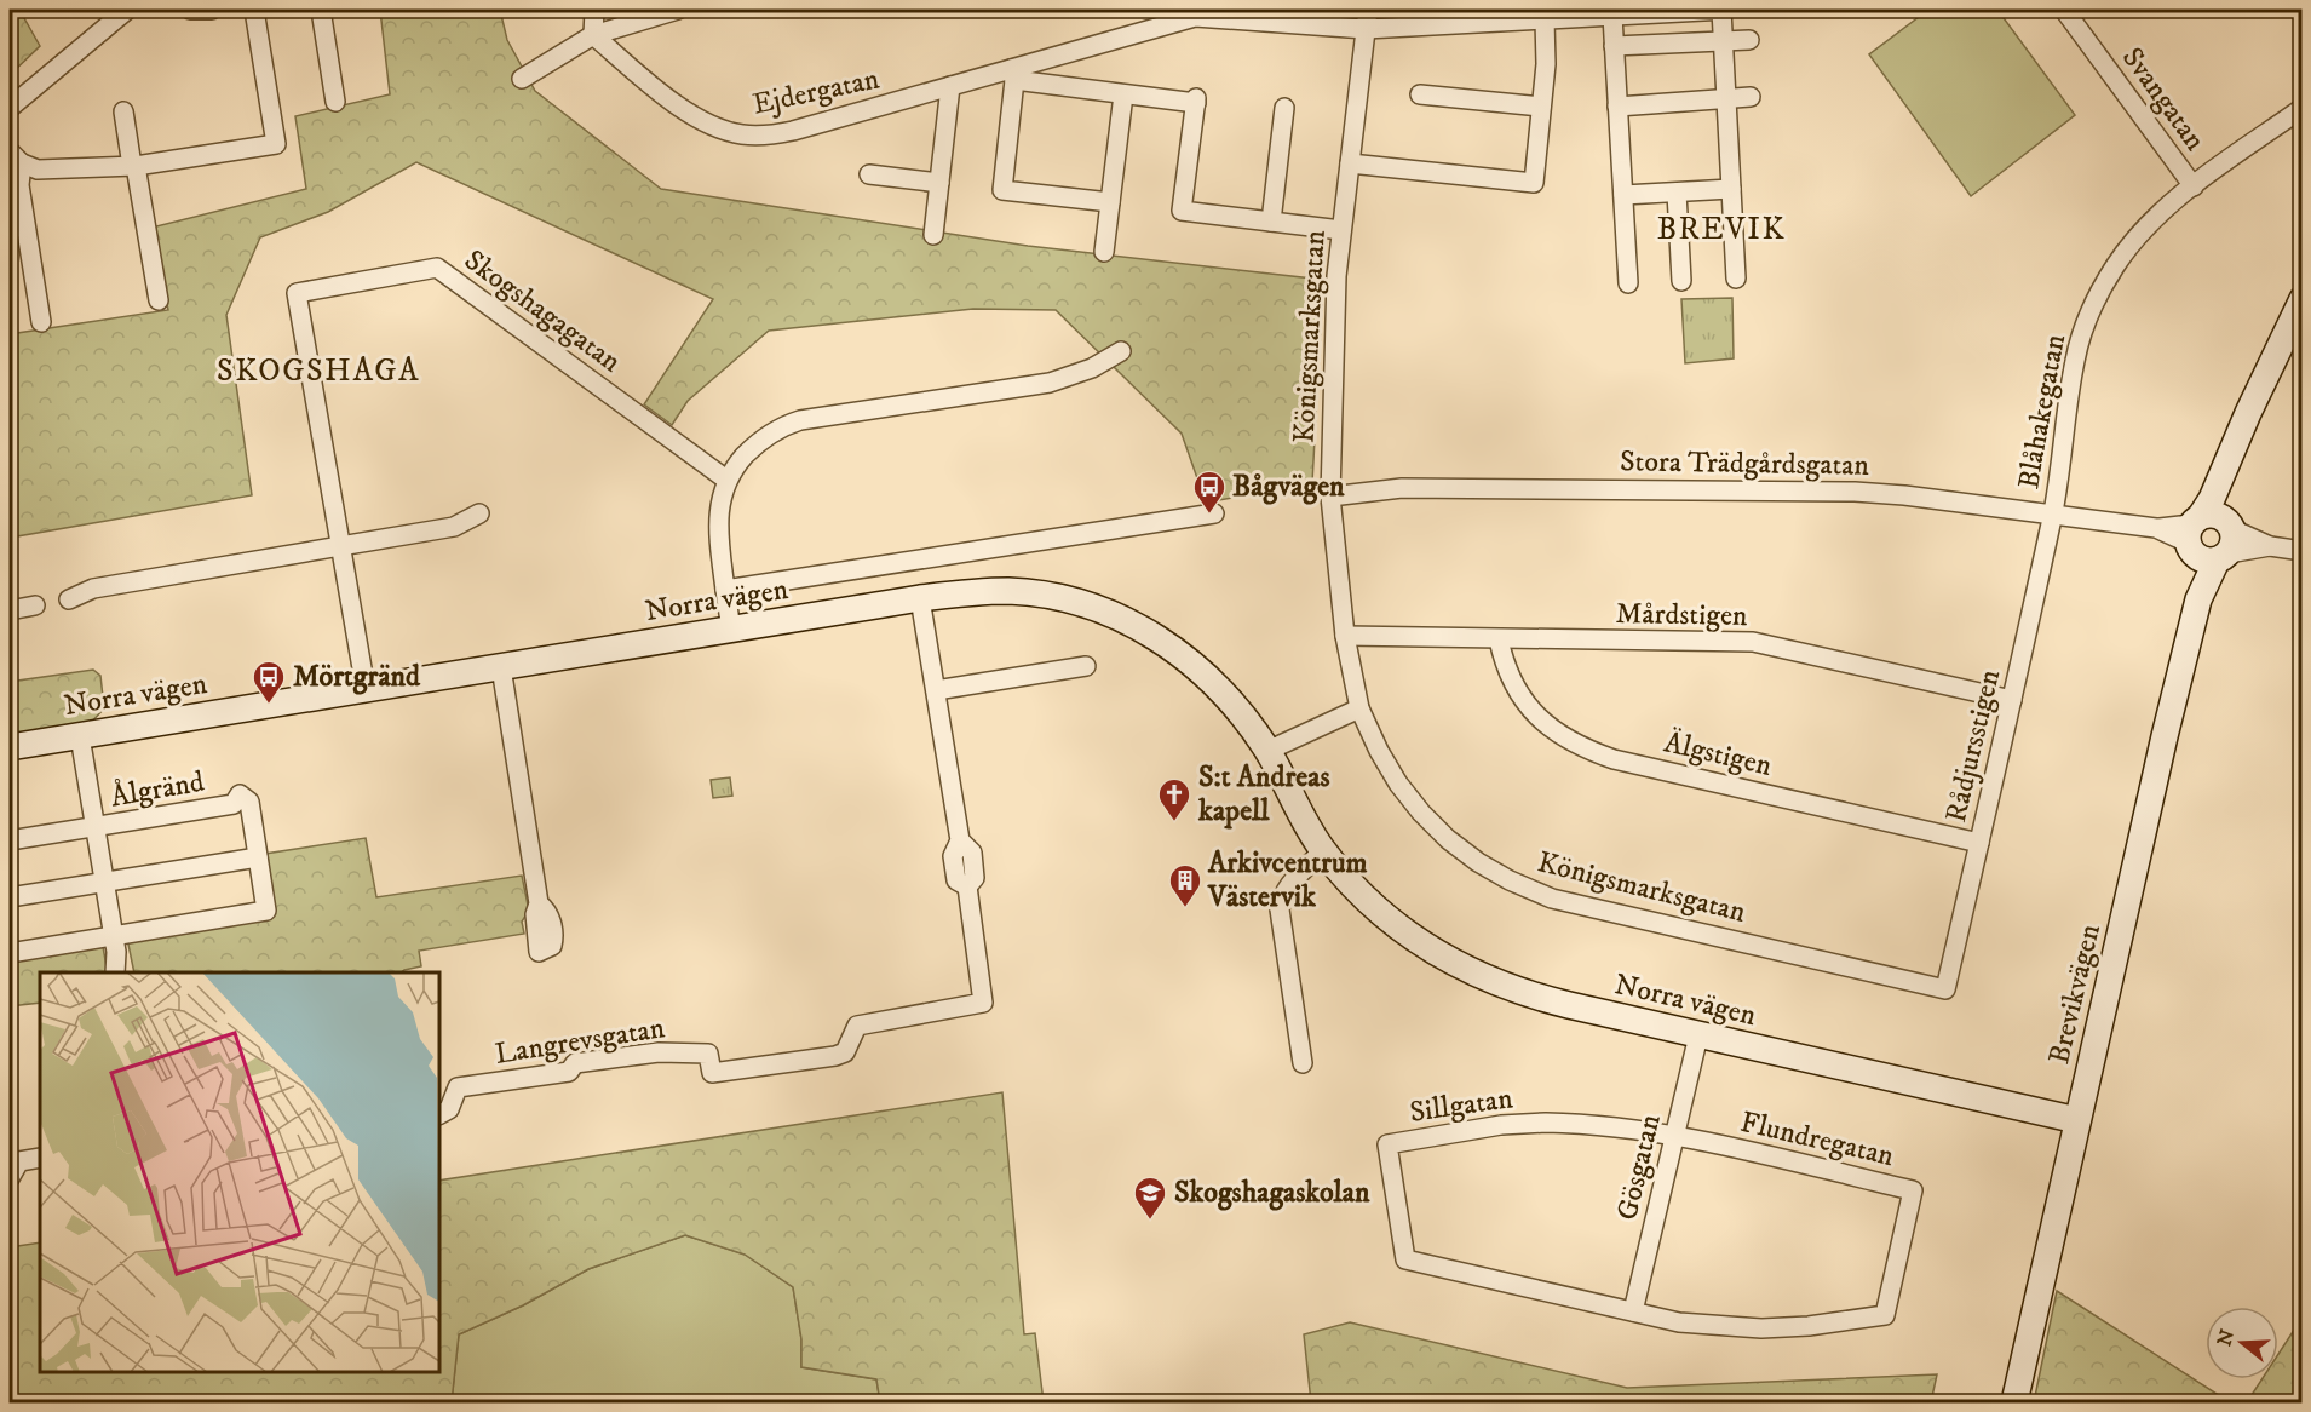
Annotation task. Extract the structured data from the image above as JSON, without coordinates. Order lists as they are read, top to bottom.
{
  "streets": {
    "street": [
      "Ejdergatan",
      "Svangatan",
      "Skogshagagatan",
      "Königsmarksgatan",
      "Blåhakegatan",
      "Stora Trädgårdsgatan",
      "Norra vägen",
      "Mårdstigen",
      "Rådjursstigen",
      "Älgstigen",
      "Ålgränd",
      "Brevikvägen",
      "Langrevsgatan",
      "Sillgatan",
      "Flundregatan",
      "Gösgatan"
    ]
  },
  "crossings": [
    ["Ejdergatan", "Königsmarksgatan"],
    ["Svangatan", "Blåhakegatan"],
    ["Skogshagagatan", "Norra vägen"],
    ["Königsmarksgatan", "Stora Trädgårdsgatan"],
    ["Königsmarksgatan", "Mårdstigen"],
    ["Königsmarksgatan", "Rådjursstigen"],
    ["Blåhakegatan", "Stora Trädgårdsgatan"],
    ["Blåhakegatan", "Rådjursstigen"],
    ["Stora Trädgårdsgatan", "Rådjursstigen"],
    ["Stora Trädgårdsgatan", "Brevikvägen"],
    ["Norra vägen", "Ålgränd"],
    ["Norra vägen", "Brevikvägen"],
    ["Norra vägen", "Gösgatan"],
    ["Mårdstigen", "Rådjursstigen"],
    ["Mårdstigen", "Älgstigen"],
    ["Rådjursstigen", "Älgstigen"],
    ["Sillgatan", "Flundregatan"],
    ["Sillgatan", "Gösgatan"],
    ["Flundregatan", "Gösgatan"]
  ],
  "districts": ["BREVIK", "SKOGSHAGA"],
  "places": {
    "bus stop": ["Bågvägen", "Mörtgränd"],
    "church": ["S:t Andreas kapell"],
    "building": ["Arkivcentrum Västervik"],
    "school or university": ["Skogshagaskolan"]
  },
  "north": "left"
}
